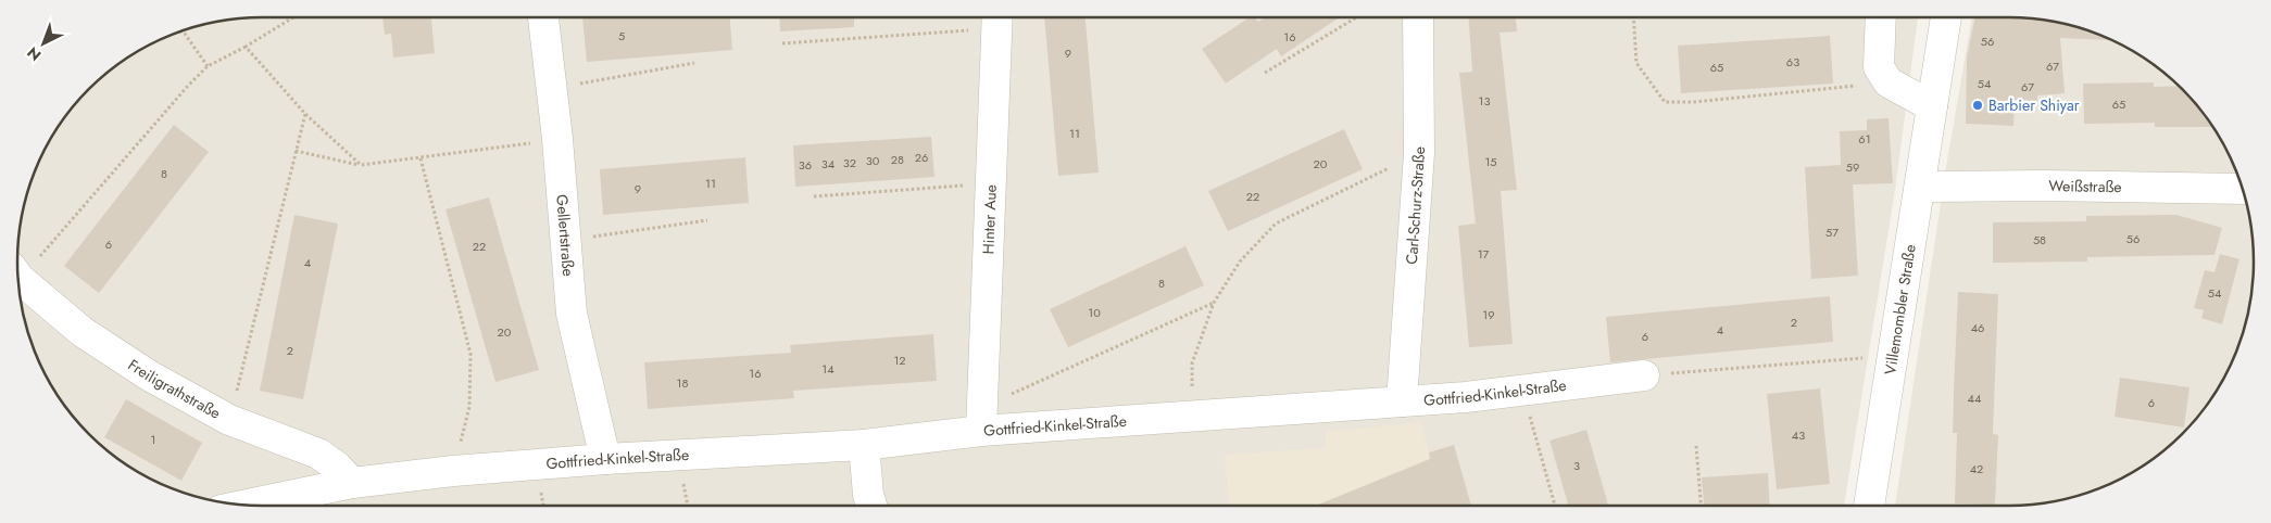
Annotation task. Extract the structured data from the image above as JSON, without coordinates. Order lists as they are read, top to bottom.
{
  "streets": {
    "street": [
      "Weißstraße",
      "Carl-Schurz-Straße",
      "Hinter Aue",
      "Gellertstraße",
      "Villemombler Straße",
      "Freiligrathstraße",
      "Gottfried-Kinkel-Straße"
    ]
  },
  "crossings": [
    ["Weißstraße", "Villemombler Straße"],
    ["Carl-Schurz-Straße", "Gottfried-Kinkel-Straße"],
    ["Hinter Aue", "Gottfried-Kinkel-Straße"],
    ["Gellertstraße", "Gottfried-Kinkel-Straße"],
    ["Freiligrathstraße", "Gottfried-Kinkel-Straße"]
  ],
  "places": ["Barbier Shiyar"],
  "house_numbers": [
    "5",
    "16",
    "56",
    "9",
    "63",
    "67",
    "65",
    "54",
    "67",
    "13",
    "65",
    "11",
    "61",
    "26",
    "28",
    "30",
    "15",
    "32",
    "34",
    "20",
    "36",
    "59",
    "8",
    "11",
    "9",
    "22",
    "57",
    "56",
    "58",
    "6",
    "22",
    "17",
    "4",
    "8",
    "54",
    "10",
    "19",
    "2",
    "46",
    "4",
    "20",
    "6",
    "2",
    "12",
    "14",
    "16",
    "18",
    "44",
    "6",
    "43",
    "1",
    "3",
    "42"
  ],
  "north": "bottom left"
}
